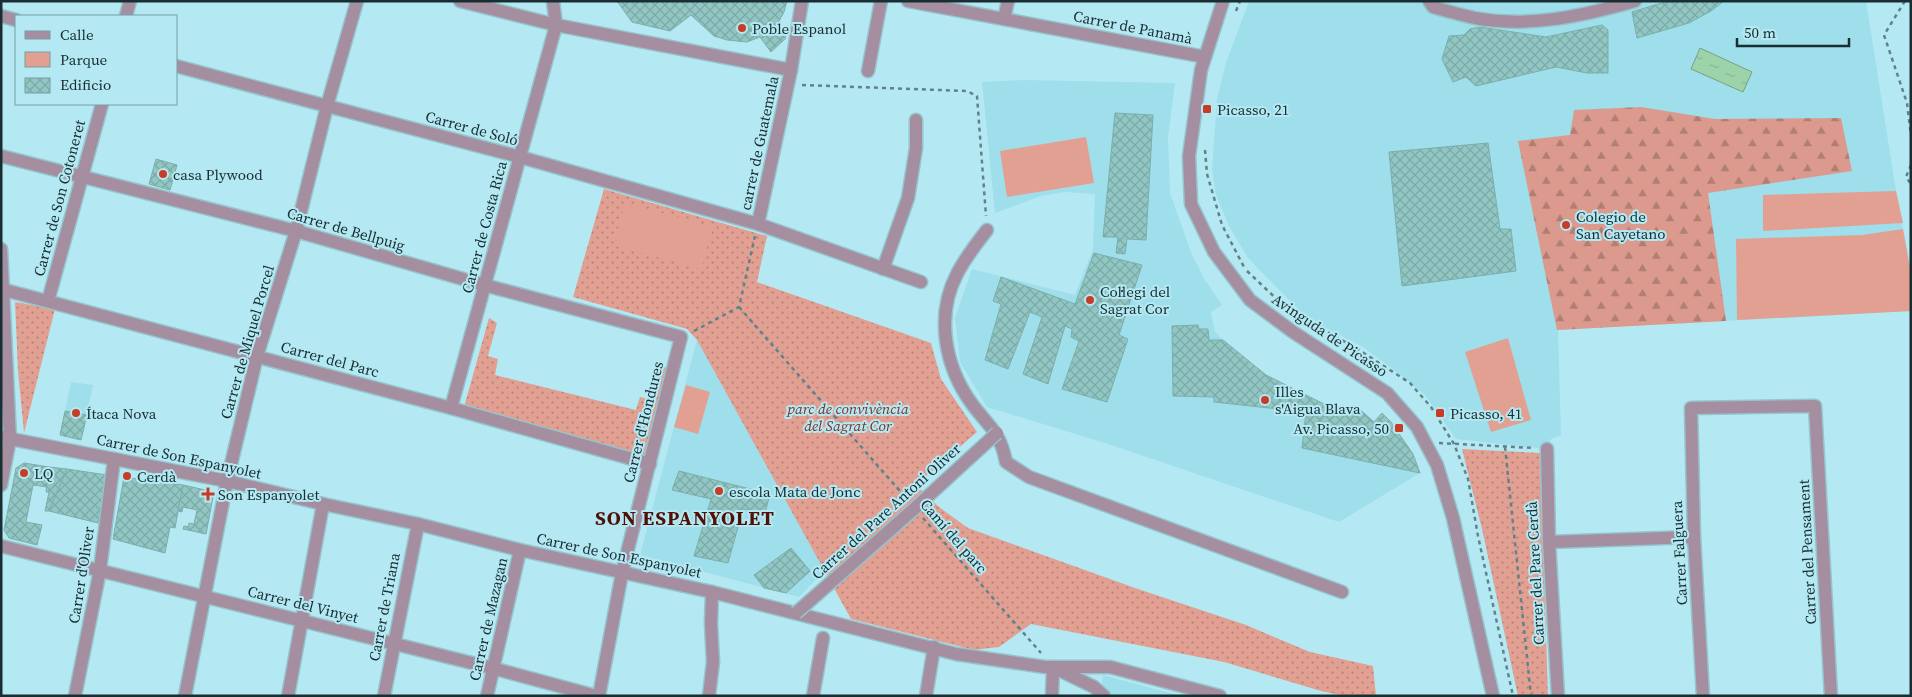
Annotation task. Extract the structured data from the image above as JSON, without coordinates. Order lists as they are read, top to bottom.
{
  "streets": {
    "street": [
      "Carrer de Panamà",
      "Carrer de Soló",
      "carrer de Guatemala",
      "Carrer de Son Cotoneret",
      "Carrer de Costa Rica",
      "Carrer de Bellpuig",
      "Avinguda de Picasso",
      "Carrer de Miquel Porcel",
      "Carrer del Parc",
      "Carrer d'Hondures",
      "Carrer de Son Espanyolet",
      "Carrer del Pare Antoni Oliver",
      "Carrer del Pensament",
      "Carrer Falguera",
      "Carrer del Pare Cerdà",
      "Carrer d'Oliver",
      "Carrer del Vinyet",
      "Carrer de Triana",
      "Carrer de Mazagan"
    ],
    "path": ["Camí del parc"]
  },
  "crossings": [
    ["Carrer de Panamà", "Avinguda de Picasso"],
    ["Carrer de Soló", "carrer de Guatemala"],
    ["Carrer de Soló", "Carrer de Costa Rica"],
    ["Carrer de Soló", "Carrer de Miquel Porcel"],
    ["Carrer de Son Cotoneret", "Carrer de Bellpuig"],
    ["Carrer de Son Cotoneret", "Carrer del Parc"],
    ["Carrer de Costa Rica", "Carrer de Bellpuig"],
    ["Carrer de Costa Rica", "Carrer del Parc"],
    ["Carrer de Bellpuig", "Carrer de Miquel Porcel"],
    ["Carrer de Bellpuig", "Carrer d'Hondures"],
    ["Carrer de Miquel Porcel", "Carrer del Parc"],
    ["Carrer de Miquel Porcel", "Carrer de Son Espanyolet"],
    ["Carrer de Miquel Porcel", "Carrer del Vinyet"],
    ["Carrer del Parc", "Carrer d'Hondures"],
    ["Carrer d'Hondures", "Carrer de Son Espanyolet"],
    ["Carrer d'Hondures", "Carrer del Vinyet"],
    ["Carrer de Son Espanyolet", "Carrer del Pare Antoni Oliver"],
    ["Carrer de Son Espanyolet", "Camí del parc"],
    ["Carrer de Son Espanyolet", "Carrer d'Oliver"],
    ["Carrer de Son Espanyolet", "Carrer de Triana"],
    ["Carrer de Son Espanyolet", "Carrer de Mazagan"],
    ["Carrer del Pensament", "Carrer Falguera"],
    ["Carrer d'Oliver", "Carrer del Vinyet"],
    ["Carrer del Vinyet", "Carrer de Triana"],
    ["Carrer del Vinyet", "Carrer de Mazagan"]
  ],
  "districts": ["SON ESPANYOLET"],
  "parks": ["parc de convivència del Sagrat Cor"],
  "places": {
    "other": [
      "Poble Espanol",
      "casa Plywood",
      "Colegio de San Cayetano",
      "Col·legi del Sagrat Cor",
      "Illes s'Aigua Blava",
      "Ítaca Nova",
      "LQ",
      "Cerdà",
      "escola Mata de Jonc"
    ],
    "transit": ["Picasso, 21", "Picasso, 41", "Av. Picasso, 50"],
    "health": ["Son Espanyolet"]
  },
  "legend": ["Calle", "Parque", "Edificio"],
  "scale_bar": "50 m"
}
